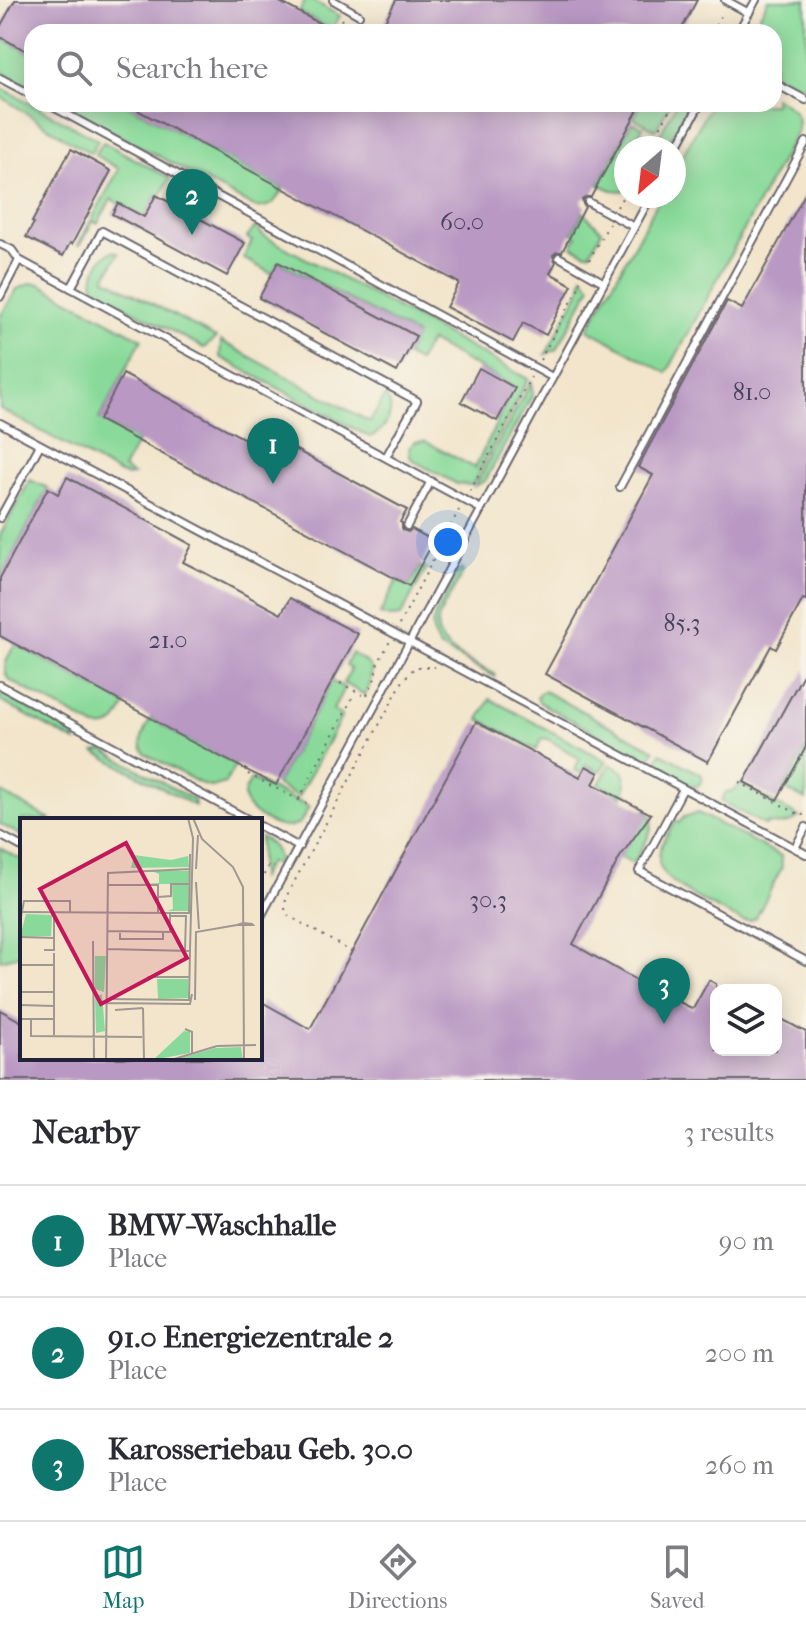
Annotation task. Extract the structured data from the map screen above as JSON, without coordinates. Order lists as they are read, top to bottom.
{
  "house_numbers": [
    "60.0",
    "81.0",
    "85.3",
    "21.0",
    "30.3"
  ],
  "north": "bottom left",
  "page": {
    "search": "Search here",
    "pins": ["2", "1", "3"],
    "heading": ["Nearby", "3 results"],
    "list": [
      {
        "mark": "1",
        "name": "BMW-Waschhalle",
        "note": "Place",
        "value": "90 m"
      },
      {
        "mark": "2",
        "name": "91.0 Energiezentrale 2",
        "note": "Place",
        "value": "200 m"
      },
      {
        "mark": "3",
        "name": "Karosseriebau Geb. 30.0",
        "note": "Place",
        "value": "260 m"
      }
    ],
    "nav": ["Map", "Directions", "Saved"]
  }
}
